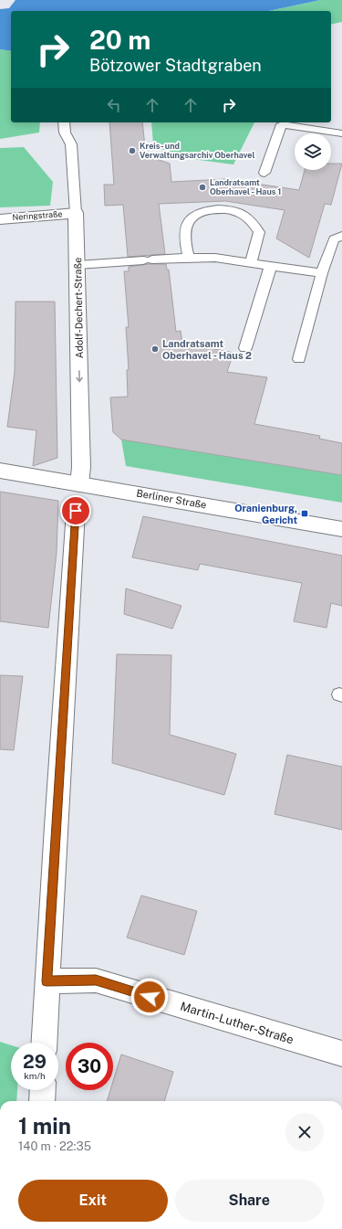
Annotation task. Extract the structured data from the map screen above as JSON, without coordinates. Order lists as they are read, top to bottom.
{
  "streets": {
    "street": [
      "Neringstraße",
      "Adolf-Dechert-Straße",
      "Berliner Straße",
      "Martin-Luther-Straße"
    ]
  },
  "crossings": [
    ["Neringstraße", "Adolf-Dechert-Straße"],
    ["Adolf-Dechert-Straße", "Berliner Straße"]
  ],
  "one_way": ["Adolf-Dechert-Straße"],
  "places": {
    "other": ["Kreis- und Verwaltungsarchiv Oberhavel", "Landratsamt Oberhavel - Haus 1", "Landratsamt Oberhavel - Haus 2"],
    "transit": ["Oranienburg, Gericht"]
  },
  "page": {
    "turn": ["20 m", "Bötzower Stadtgraben"],
    "speed": "29 km/h",
    "limit": "30",
    "heading": ["1 min", "140 m · 22:35"],
    "buttons": ["Exit", "Share"]
  }
}
